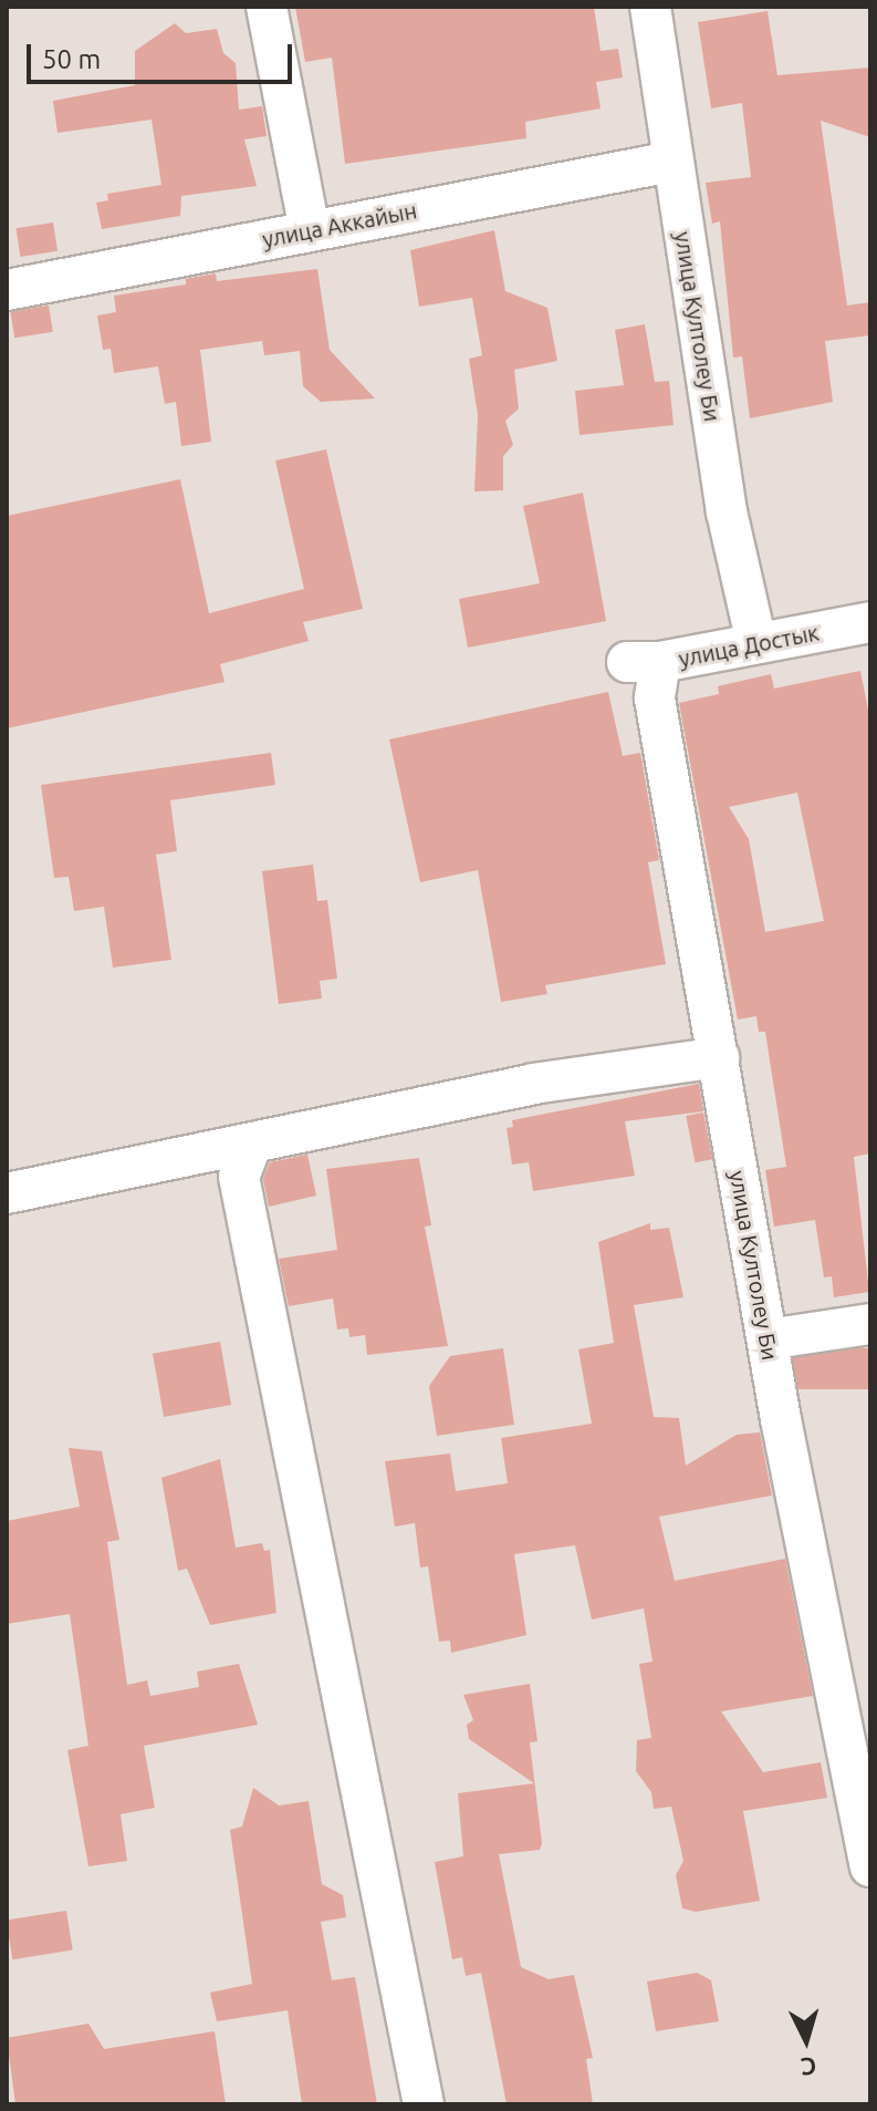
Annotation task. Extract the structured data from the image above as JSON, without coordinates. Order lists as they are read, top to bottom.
{
  "streets": {
    "street": ["улица Аккайын", "улица Култолеу Би", "улица Достык"]
  },
  "crossings": [
    ["улица Аккайын", "улица Култолеу Би"],
    ["улица Култолеу Би", "улица Достык"]
  ],
  "scale_bar": "50 m",
  "north": "bottom"
}
